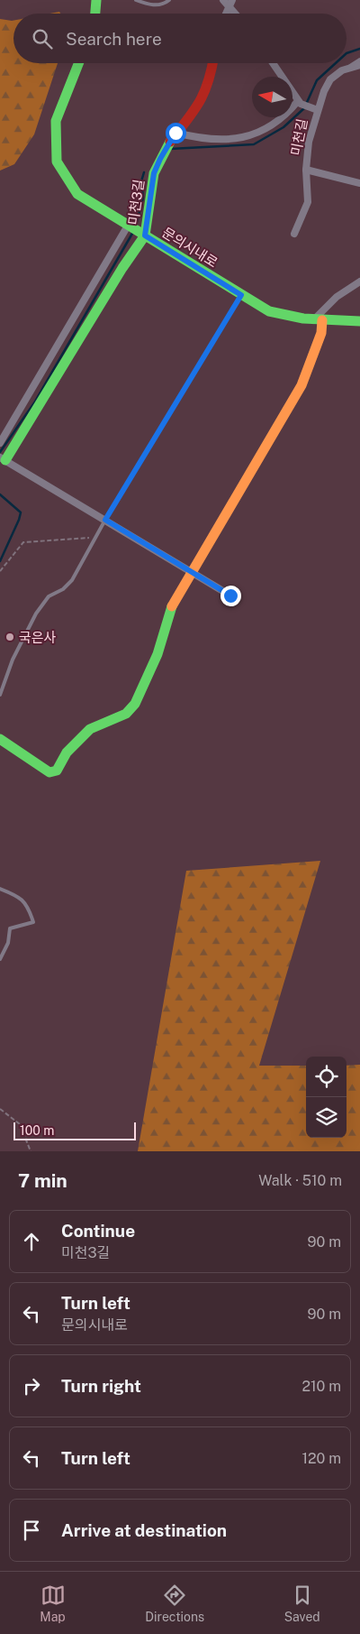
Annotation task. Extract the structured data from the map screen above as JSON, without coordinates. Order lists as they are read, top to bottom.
{
  "streets": {
    "street": ["미천길", "미천3길", "문의시내로"]
  },
  "crossings": [
    ["미천3길", "문의시내로"]
  ],
  "places": ["국은사"],
  "scale_bar": "100 m",
  "north": "left",
  "page": {
    "search": "Search here",
    "scale": "100 m",
    "heading": ["7 min", "Walk · 510 m"],
    "list": [
      ["Continue", "미천3길", "90 m"],
      ["Turn left", "문의시내로", "90 m"],
      ["Turn right", "210 m"],
      ["Turn left", "120 m"],
      "Arrive at destination"
    ],
    "nav": ["Map", "Directions", "Saved"]
  }
}
